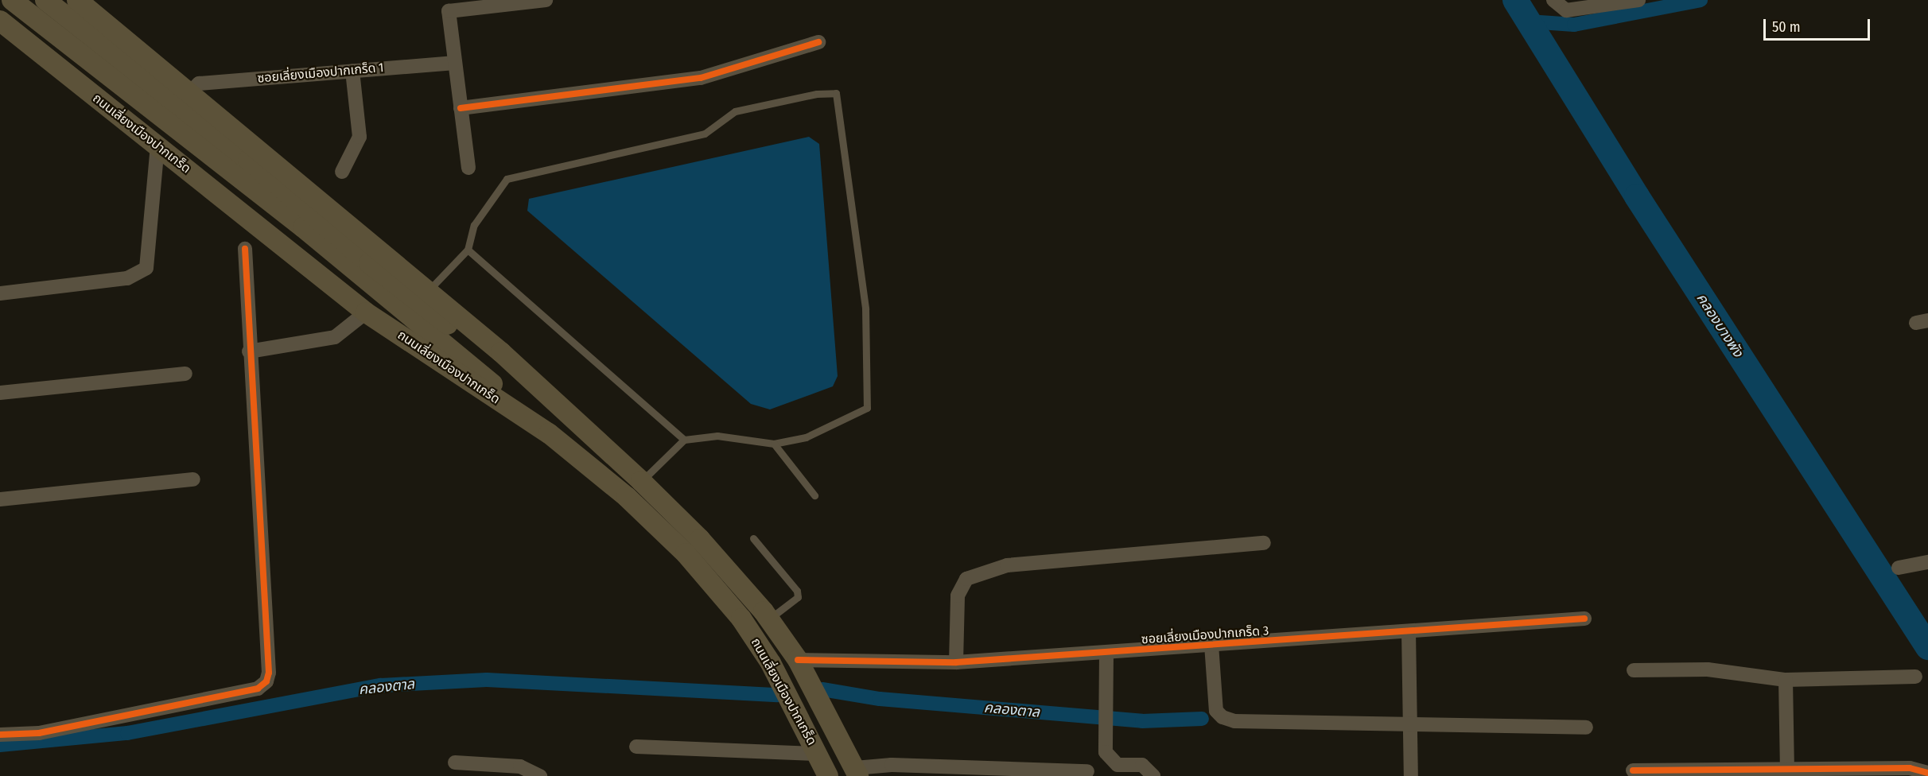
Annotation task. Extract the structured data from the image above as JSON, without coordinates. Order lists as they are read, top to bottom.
{
  "streets": {
    "main road": ["ถนนเลี่ยงเมืองปากเกร็ด"],
    "street": ["ซอยเลี่ยงเมืองปากเกร็ด 1", "ซอยเลี่ยงเมืองปากเกร็ด 3"]
  },
  "crossings": [
    ["ซอยเลี่ยงเมืองปากเกร็ด 1", "ถนนเลี่ยงเมืองปากเกร็ด"],
    ["ถนนเลี่ยงเมืองปากเกร็ด", "ซอยเลี่ยงเมืองปากเกร็ด 3"]
  ],
  "water": ["คลองบางพัง", "คลองตาล"],
  "scale_bar": "50 m"
}
